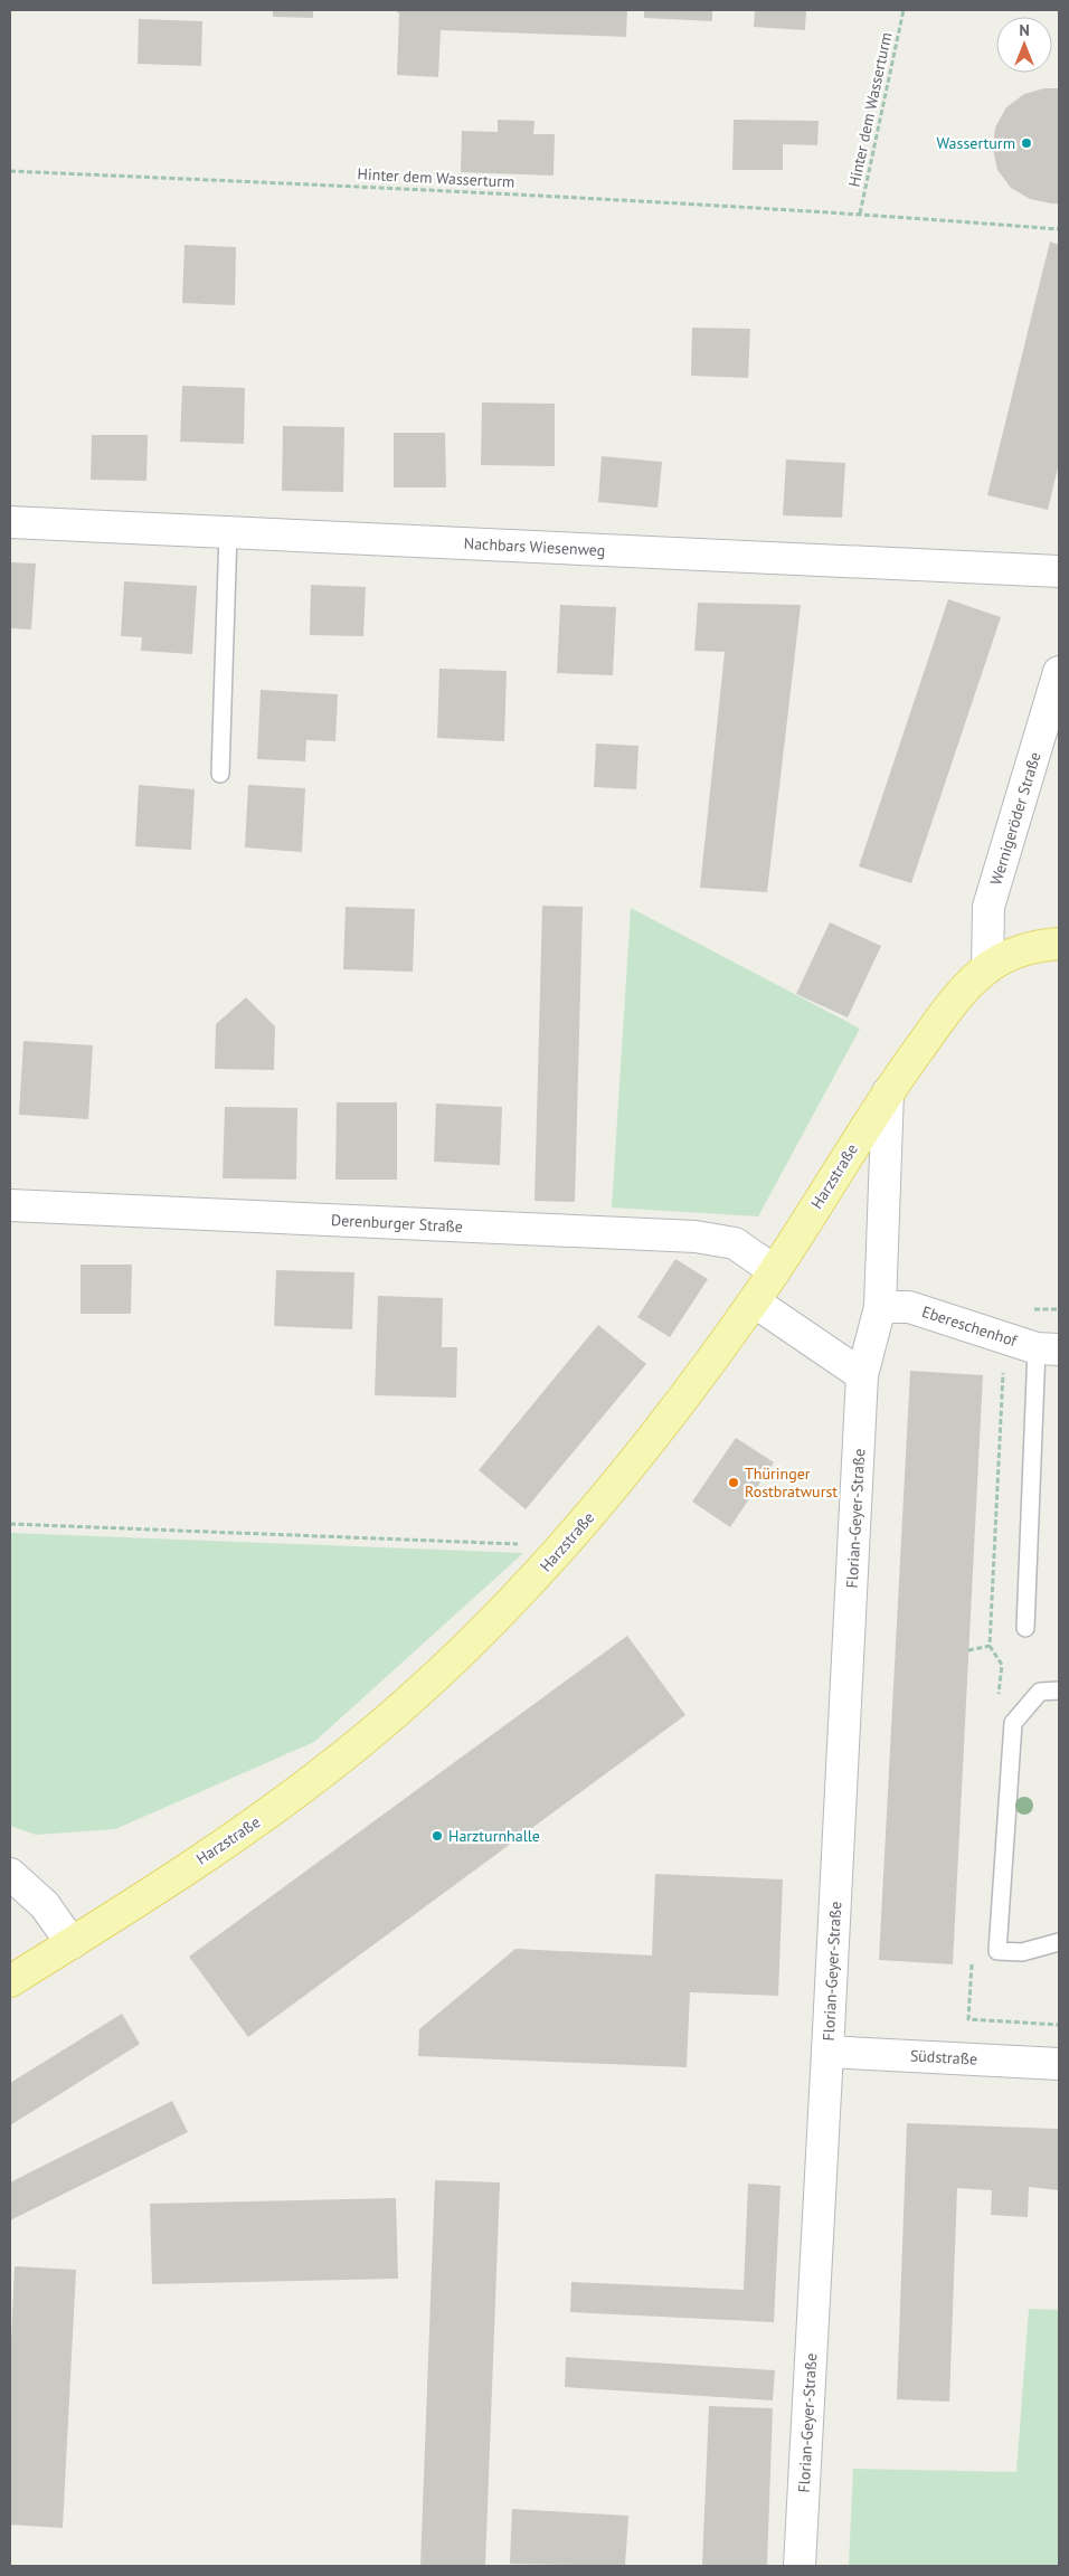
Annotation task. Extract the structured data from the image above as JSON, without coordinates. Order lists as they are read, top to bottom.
{
  "streets": {
    "main road": ["Harzstraße"],
    "street": [
      "Nachbars Wiesenweg",
      "Wernigeröder Straße",
      "Derenburger Straße",
      "Ebereschenhof",
      "Florian-Geyer-Straße",
      "Südstraße"
    ],
    "path": ["Hinter dem Wasserturm"]
  },
  "crossings": [
    ["Wernigeröder Straße", "Harzstraße"],
    ["Harzstraße", "Derenburger Straße"],
    ["Harzstraße", "Florian-Geyer-Straße"],
    ["Ebereschenhof", "Florian-Geyer-Straße"],
    ["Florian-Geyer-Straße", "Südstraße"]
  ],
  "places": ["Wasserturm", "Thüringer Rostbratwurst", "Harzturnhalle"],
  "north": "top"
}
